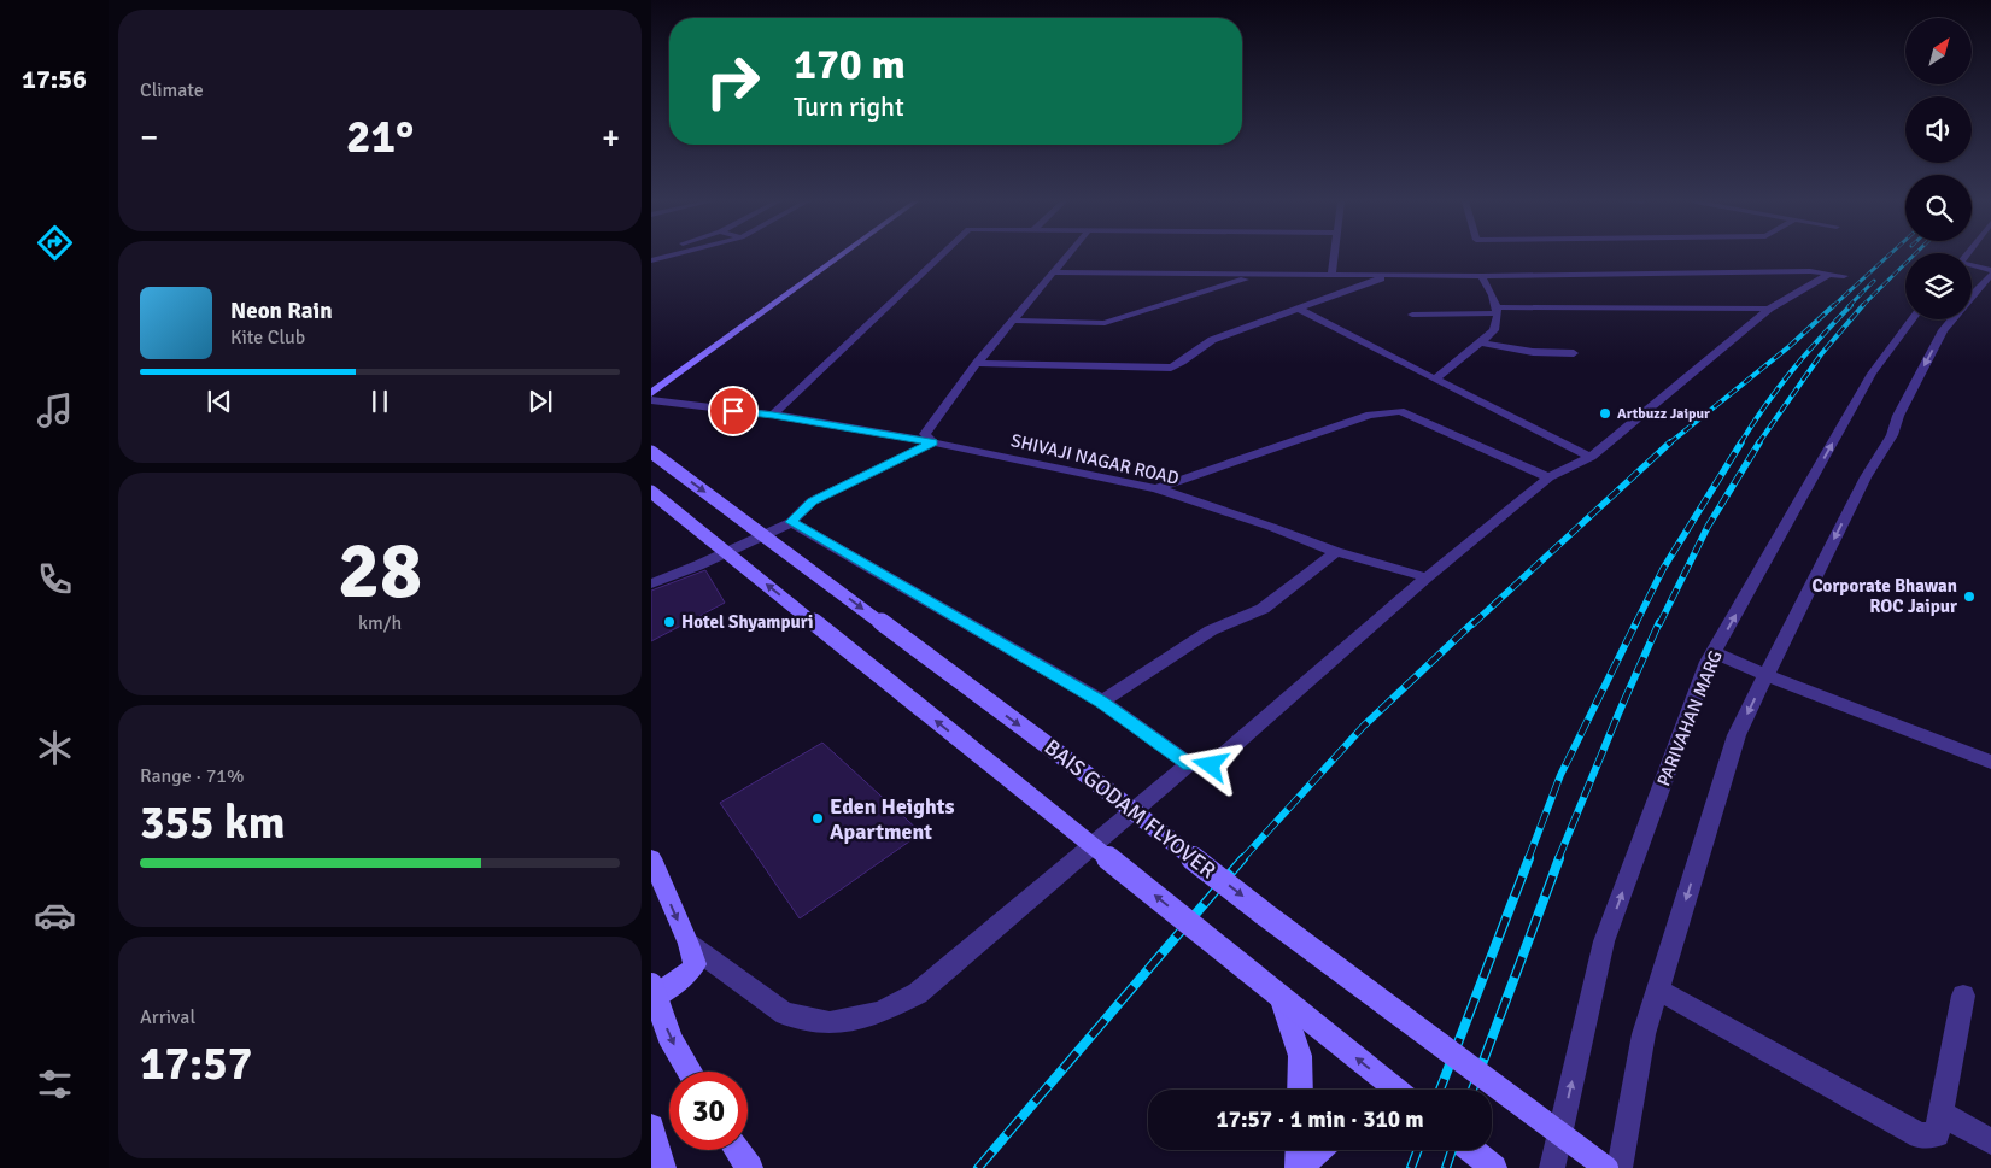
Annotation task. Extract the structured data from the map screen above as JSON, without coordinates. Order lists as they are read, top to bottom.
{
  "streets": {
    "main road": ["BAIS GODAM FLYOVER"],
    "street": ["SHIVAJI NAGAR ROAD", "PARIVAHAN MARG"]
  },
  "places": [
    "Artbuzz Jaipur",
    "Corporate Bhawan ROC Jaipur",
    "Hotel Shyampuri",
    "Eden Heights Apartment"
  ],
  "north": "top right",
  "page": {
    "tabs": "17:56",
    "tile": [
      "Climate",
      ["28", "km/h"],
      ["Range · 71%", "355 km"],
      ["Arrival", "17:57"]
    ],
    "turn": ["170 m", "Turn right"],
    "heat": ["−", "21°", "+"],
    "song": ["Neon Rain", "Kite Club"],
    "limit": "30",
    "trip": "17:57 · 1 min · 310 m"
  }
}
